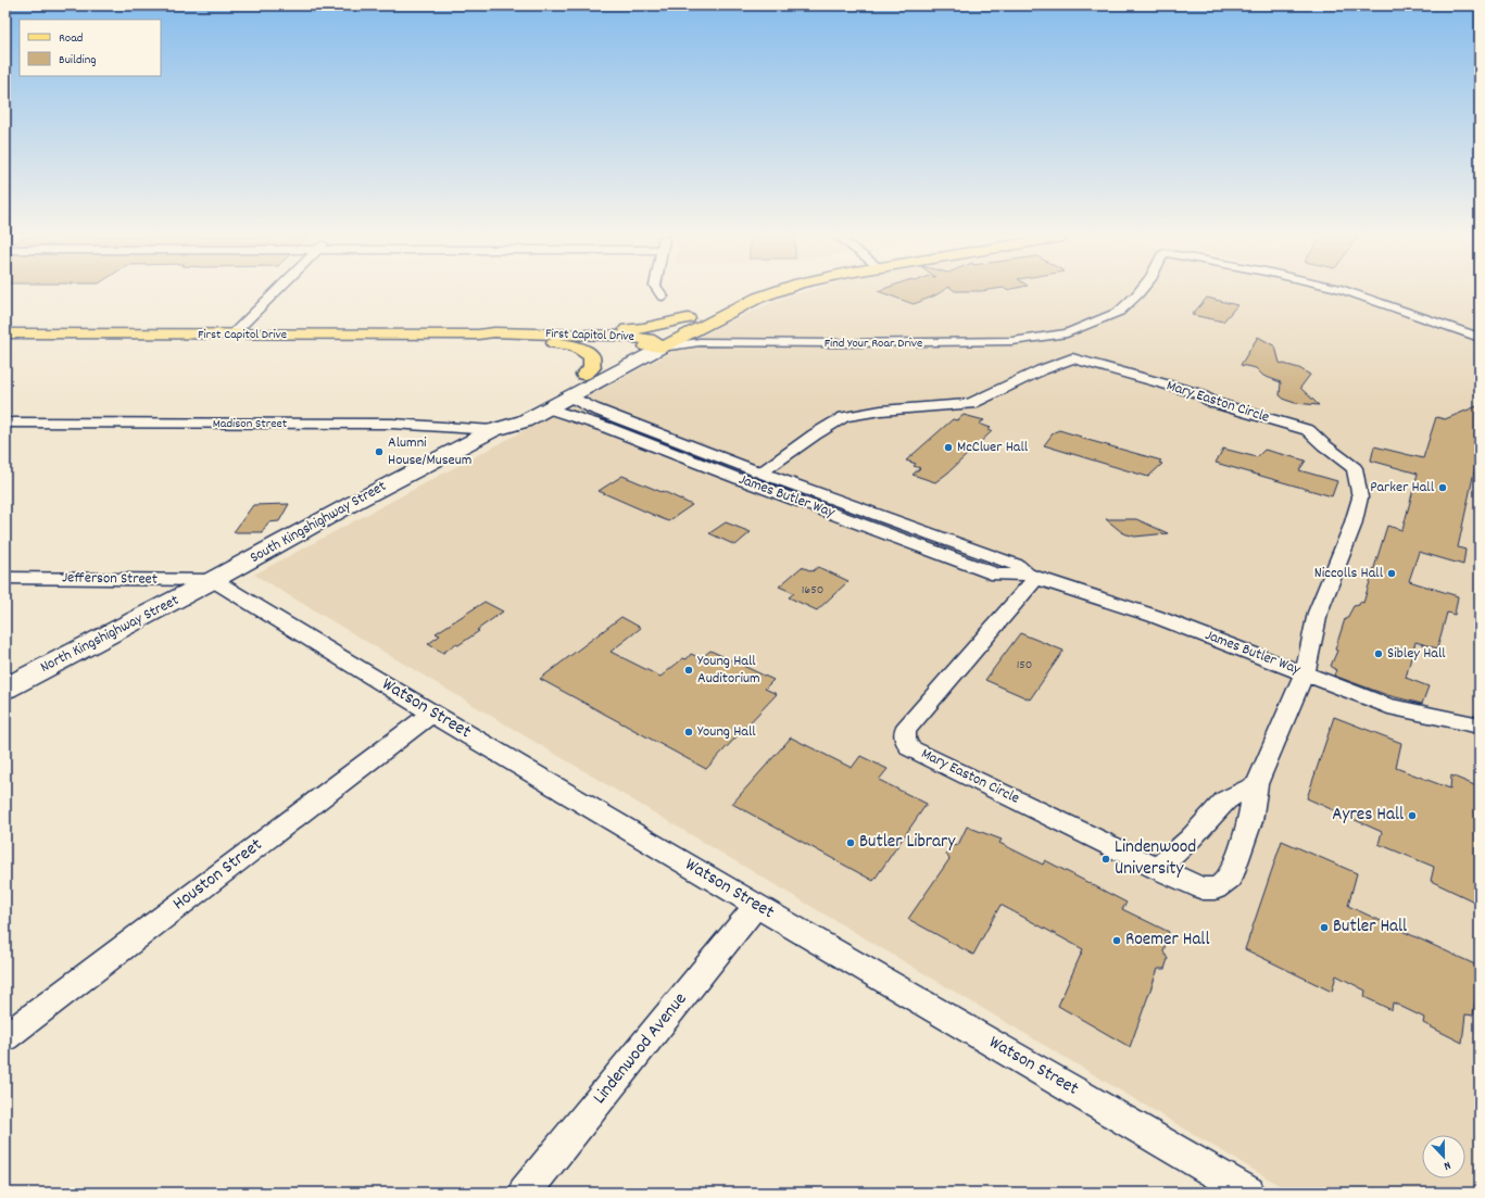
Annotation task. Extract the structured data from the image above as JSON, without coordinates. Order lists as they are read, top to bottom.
{
  "streets": {
    "main road": ["First Capitol Drive", "South Kingshighway Street", "North Kingshighway Street"],
    "street": [
      "Find Your Roar Drive",
      "Mary Easton Circle",
      "Madison Street",
      "James Butler Way",
      "Jefferson Street",
      "Watson Street",
      "Houston Street",
      "Lindenwood Avenue"
    ]
  },
  "crossings": [
    ["First Capitol Drive", "Find Your Roar Drive"],
    ["First Capitol Drive", "South Kingshighway Street"],
    ["Find Your Roar Drive", "South Kingshighway Street"],
    ["Mary Easton Circle", "James Butler Way"],
    ["Madison Street", "South Kingshighway Street"],
    ["James Butler Way", "South Kingshighway Street"],
    ["South Kingshighway Street", "Jefferson Street"],
    ["South Kingshighway Street", "North Kingshighway Street"],
    ["South Kingshighway Street", "Watson Street"],
    ["Jefferson Street", "North Kingshighway Street"],
    ["Jefferson Street", "Watson Street"],
    ["North Kingshighway Street", "Watson Street"],
    ["Watson Street", "Houston Street"],
    ["Watson Street", "Lindenwood Avenue"]
  ],
  "places": [
    "McCluer Hall",
    "Alumni House/Museum",
    "Parker Hall",
    "Niccolls Hall",
    "Sibley Hall",
    "Young Hall Auditorium",
    "Young Hall",
    "Ayres Hall",
    "Butler Library",
    "Lindenwood University",
    "Butler Hall",
    "Roemer Hall"
  ],
  "house_numbers": ["1650", "150"],
  "legend": ["Road", "Building"],
  "north": "bottom"
}
